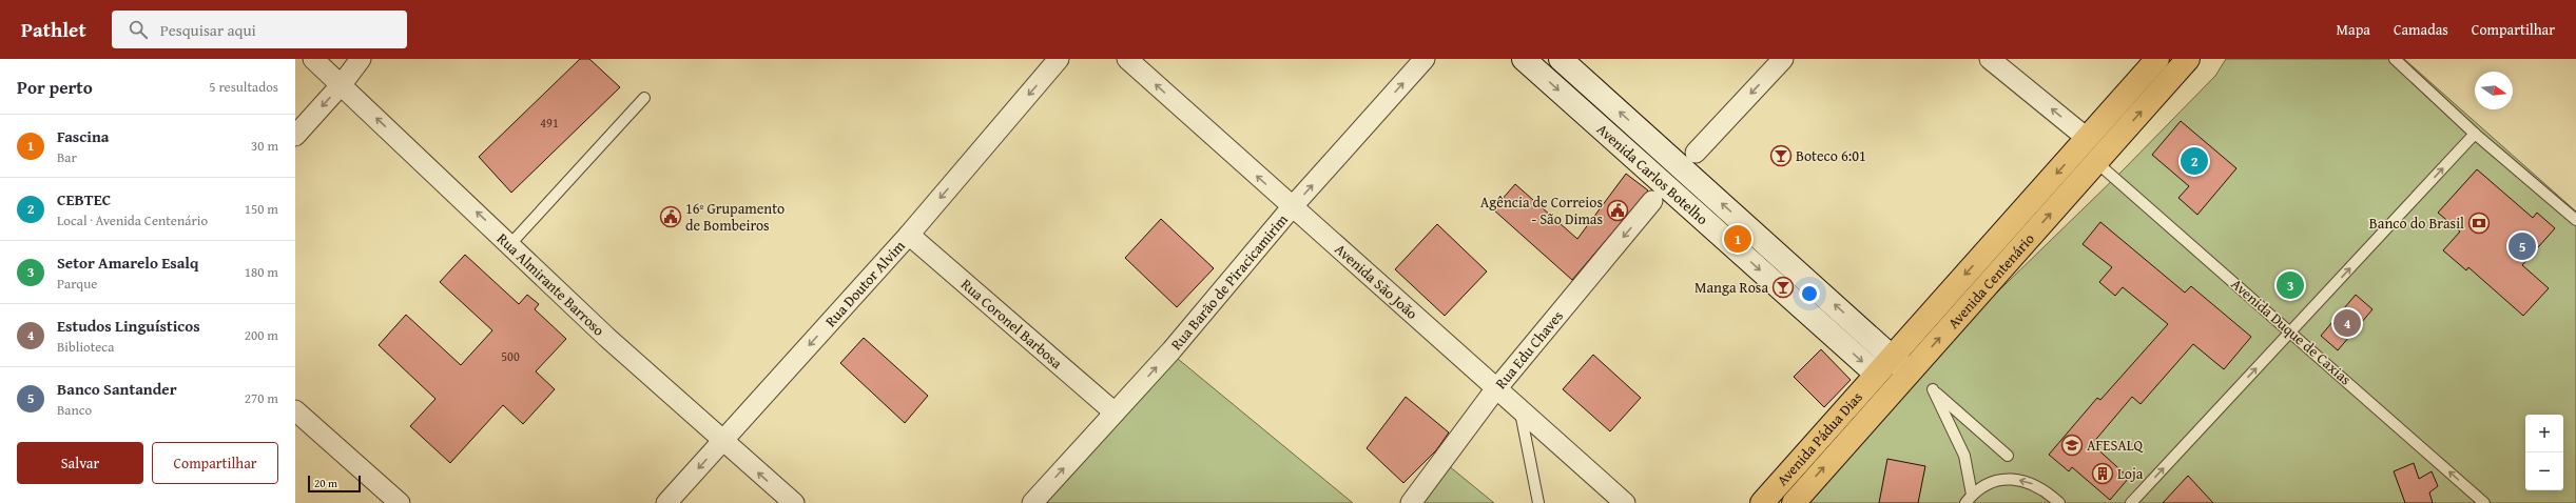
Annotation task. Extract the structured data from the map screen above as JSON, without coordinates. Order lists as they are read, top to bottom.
{
  "streets": {
    "highway": ["Avenida Centenário", "Avenida Pádua Dias"],
    "main road": ["Avenida Carlos Botelho"],
    "street": [
      "Rua Barão de Piracicamirim",
      "Avenida São João",
      "Rua Almirante Barroso",
      "Rua Doutor Alvim",
      "Rua Coronel Barbosa",
      "Rua Edu Chaves"
    ],
    "lane": ["Avenida Duque de Caxias"]
  },
  "crossings": [
    ["Avenida Carlos Botelho", "Avenida Centenário"],
    ["Avenida Carlos Botelho", "Avenida Pádua Dias"],
    ["Avenida Centenário", "Avenida Duque de Caxias"],
    ["Avenida Centenário", "Avenida Pádua Dias"],
    ["Rua Barão de Piracicamirim", "Avenida São João"],
    ["Rua Barão de Piracicamirim", "Rua Coronel Barbosa"],
    ["Avenida São João", "Rua Edu Chaves"],
    ["Rua Almirante Barroso", "Rua Doutor Alvim"],
    ["Rua Doutor Alvim", "Rua Coronel Barbosa"]
  ],
  "one_way": [
    "Rua Barão de Piracicamirim",
    "Rua Almirante Barroso",
    "Rua Doutor Alvim",
    "Avenida Duque de Caxias",
    "Rua Edu Chaves"
  ],
  "places": {
    "bar": ["Boteco 6:01", "Manga Rosa"],
    "public building": ["Agência de Correios - São Dimas", "16º Grupamento de Bombeiros"],
    "bank": ["Banco do Brasil"],
    "school or university": ["AFESALQ"],
    "building": ["Loja"]
  },
  "house_numbers": ["491", "500"],
  "scale_bar": "20 m",
  "north": "right",
  "page": {
    "header": "Pathlet",
    "search": "Pesquisar aqui",
    "nav": ["Mapa", "Camadas", "Compartilhar"],
    "heading": ["Por perto", "5 resultados"],
    "list": [
      {
        "mark": "1",
        "name": "Fascina",
        "note": "Bar",
        "value": "30 m"
      },
      {
        "mark": "2",
        "name": "CEBTEC",
        "note": "Local · Avenida Centenário",
        "value": "150 m"
      },
      {
        "mark": "3",
        "name": "Setor Amarelo Esalq",
        "note": "Parque",
        "value": "180 m"
      },
      {
        "mark": "4",
        "name": "Estudos Linguísticos",
        "note": "Biblioteca",
        "value": "200 m"
      },
      {
        "mark": "5",
        "name": "Banco Santander",
        "note": "Banco",
        "value": "270 m"
      }
    ],
    "pins": [
      "2",
      "1",
      "5",
      "3",
      "4"
    ],
    "map_buttons": ["+", "−"],
    "buttons": ["Salvar", "Compartilhar"],
    "scale": "20 m"
  }
}
